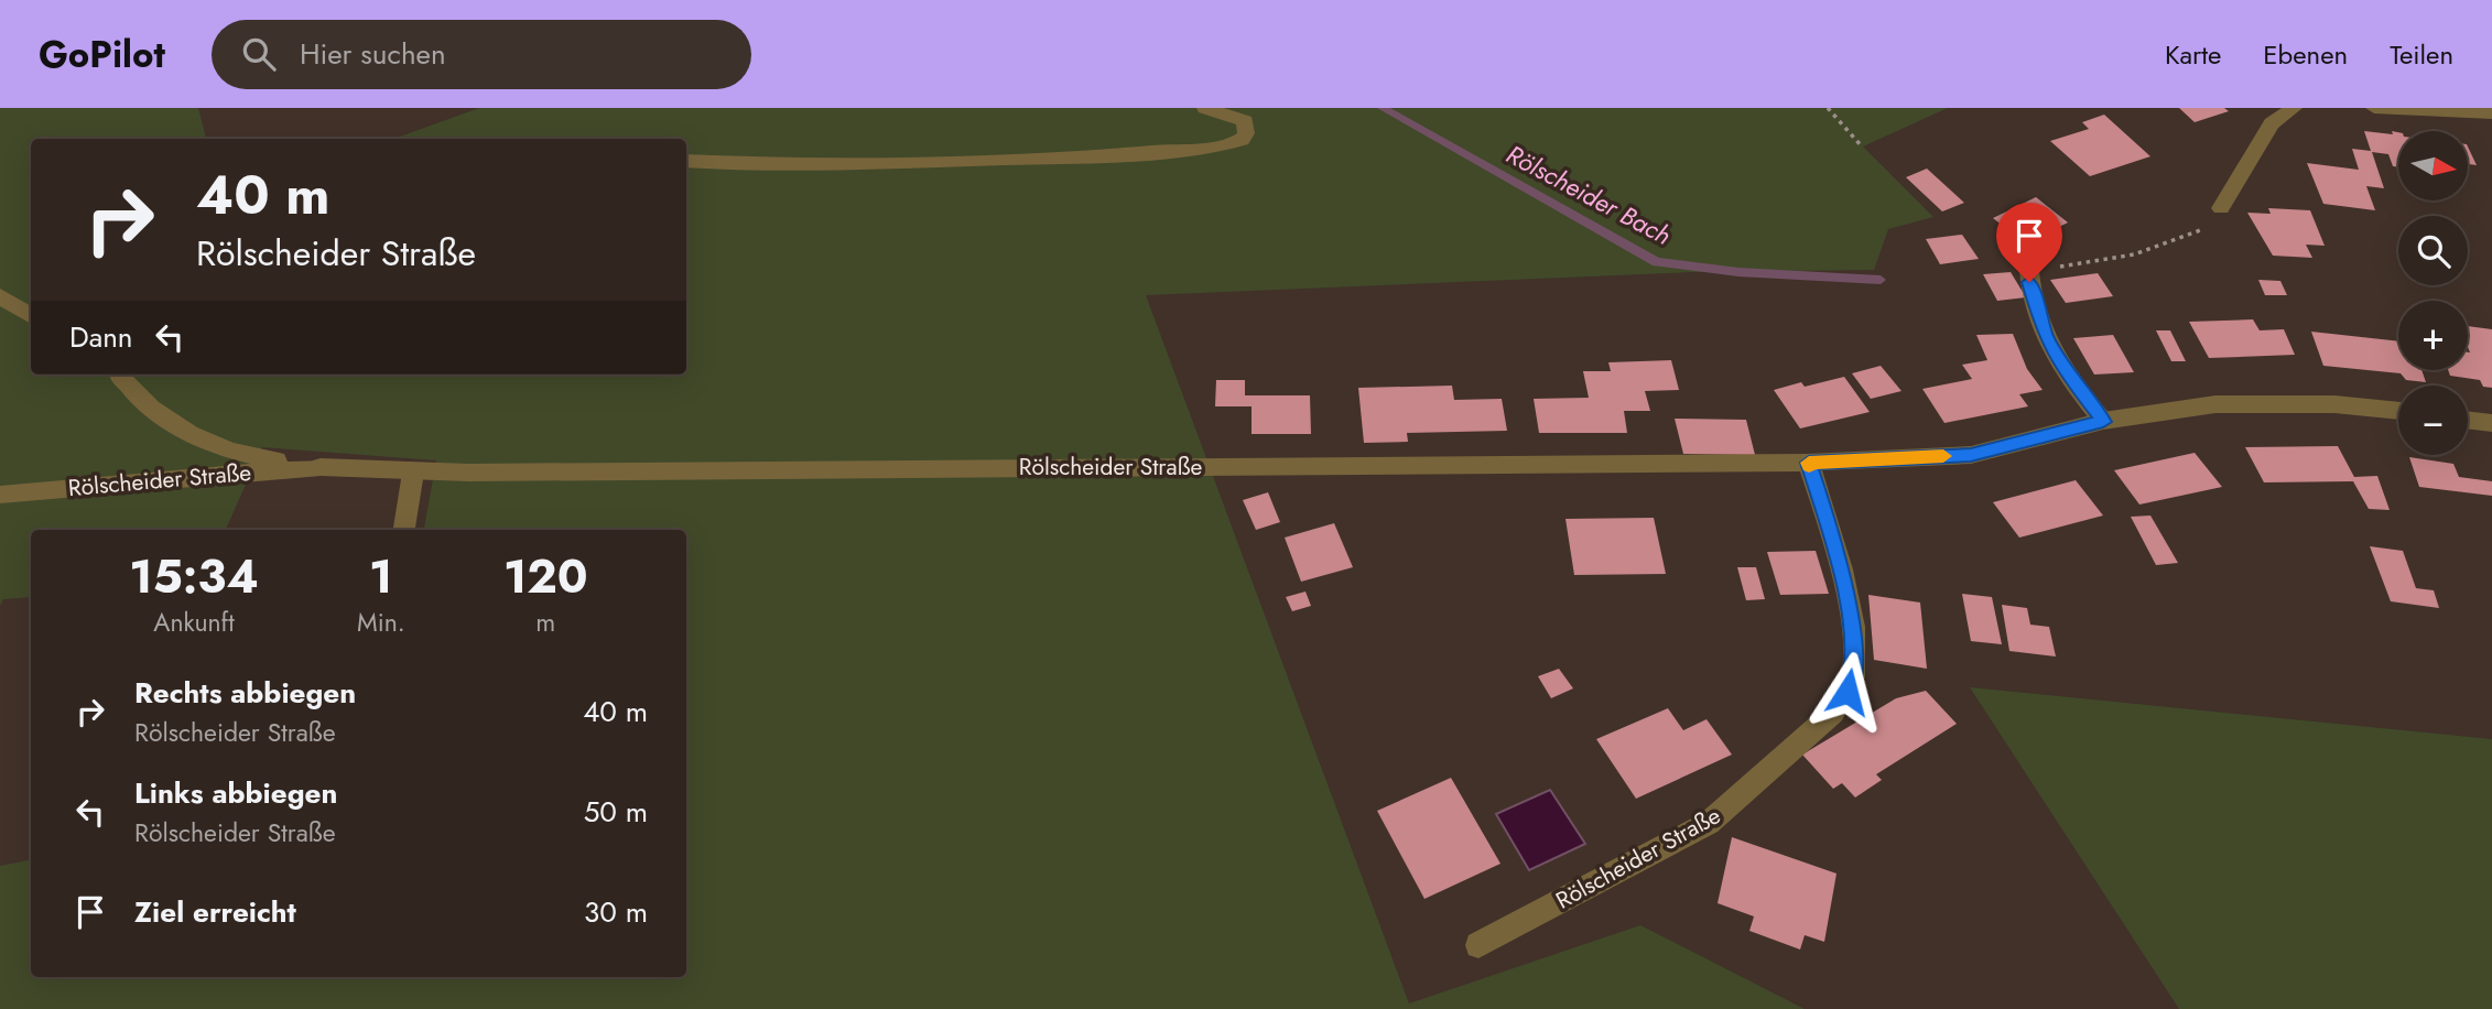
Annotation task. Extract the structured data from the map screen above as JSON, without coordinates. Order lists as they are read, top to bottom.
{
  "streets": {
    "street": ["Rölscheider Straße"]
  },
  "water": ["Rölscheider Bach"],
  "north": "right",
  "page": {
    "header": "GoPilot",
    "search": "Hier suchen",
    "nav": ["Karte", "Ebenen", "Teilen"],
    "map_buttons": ["+", "−"],
    "turn": ["40 m", "Rölscheider Straße"],
    "then": "Dann",
    "eta": [
      "15:34",
      "Ankunft",
      "1",
      "Min.",
      "120",
      "m"
    ],
    "list": [
      {
        "name": "Rechts abbiegen",
        "note": "Rölscheider Straße",
        "value": "40 m"
      },
      {
        "name": "Links abbiegen",
        "note": "Rölscheider Straße",
        "value": "50 m"
      },
      {
        "name": "Ziel erreicht",
        "value": "30 m"
      }
    ]
  }
}
